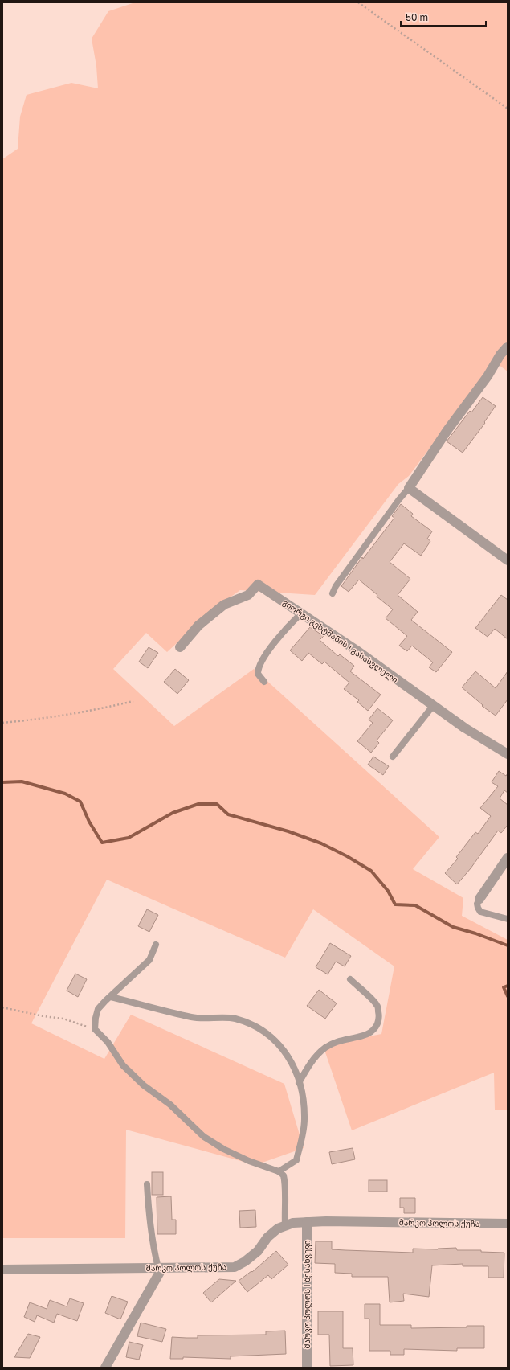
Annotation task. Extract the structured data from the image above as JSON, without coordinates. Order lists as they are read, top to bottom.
{
  "streets": {
    "street": ["გიორგი გეხტმანის I გასასვლელი", "მარკო პოლოს ქუჩა", "მარკო პოლოს I შესახვევი"]
  },
  "crossings": [
    ["მარკო პოლოს ქუჩა", "მარკო პოლოს I შესახვევი"]
  ],
  "scale_bar": "50 m"
}
